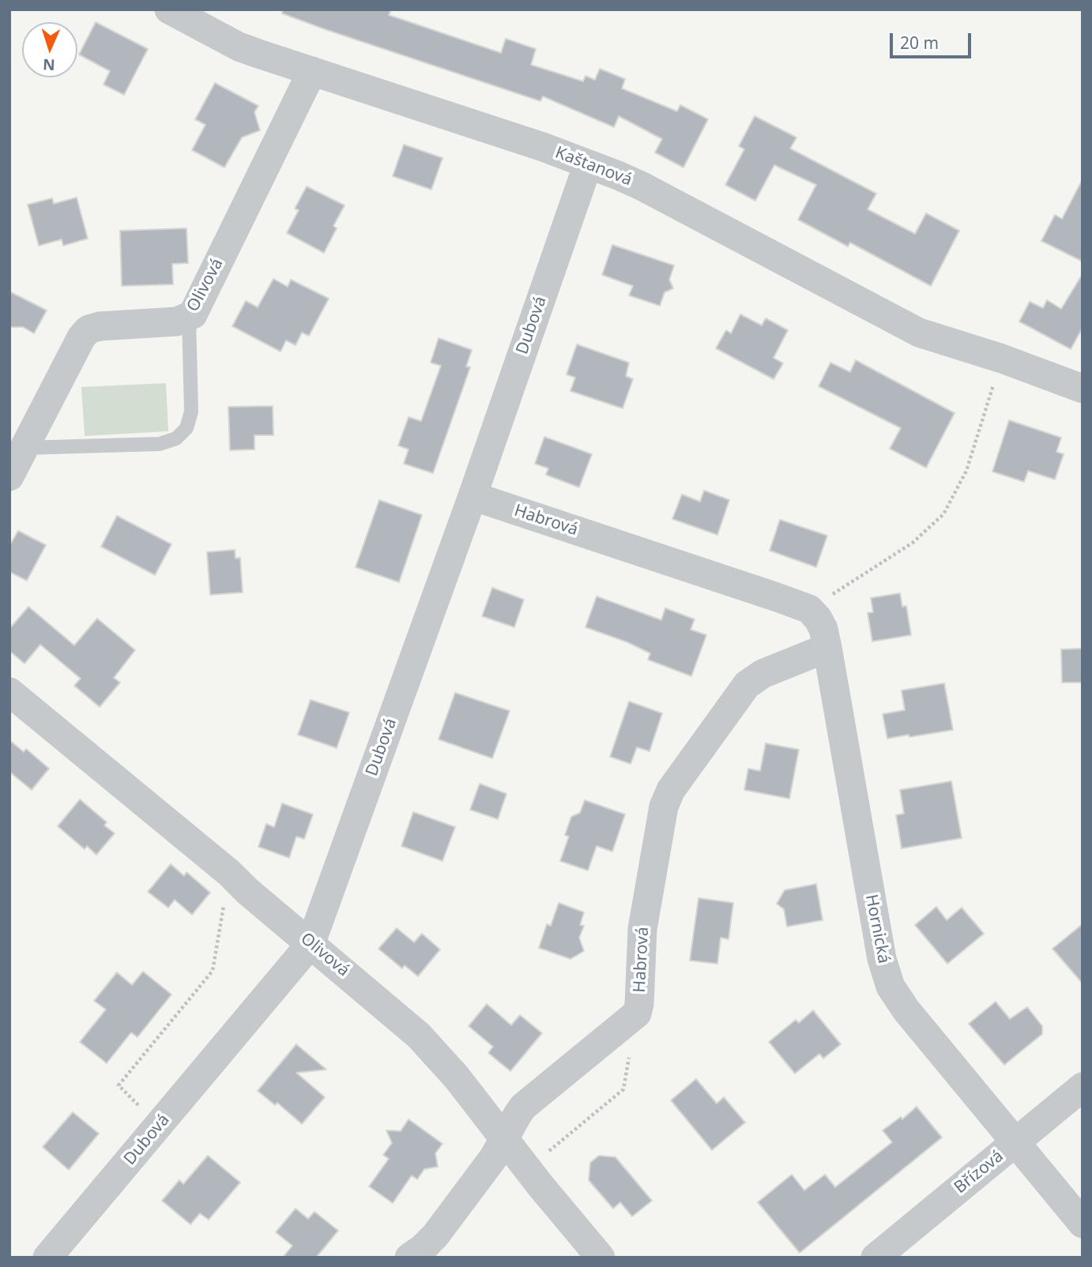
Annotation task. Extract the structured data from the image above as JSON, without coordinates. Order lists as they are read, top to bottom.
{
  "streets": {
    "street": [
      "Kaštanová",
      "Olivová",
      "Dubová",
      "Habrová",
      "Hornická",
      "Břízová"
    ]
  },
  "crossings": [
    ["Kaštanová", "Olivová"],
    ["Kaštanová", "Dubová"],
    ["Olivová", "Dubová"],
    ["Olivová", "Habrová"],
    ["Dubová", "Habrová"],
    ["Habrová", "Hornická"],
    ["Hornická", "Břízová"]
  ],
  "scale_bar": "20 m",
  "north": "bottom"
}
